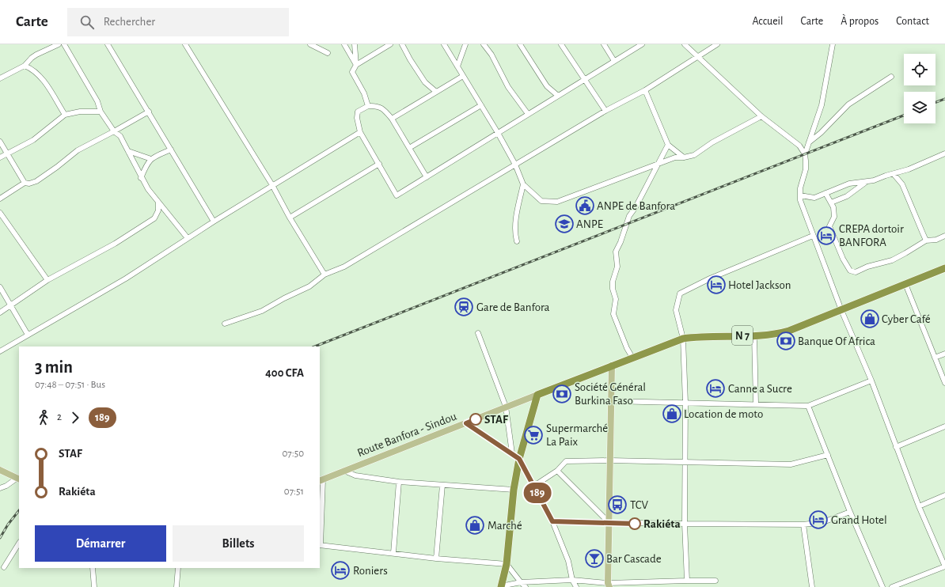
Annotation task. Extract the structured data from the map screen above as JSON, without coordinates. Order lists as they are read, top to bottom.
{
  "streets": {
    "highway": ["N 7"],
    "main road": ["Route Banfora - Sindou"]
  },
  "crossings": [
    ["N 7", "Route Banfora - Sindou"]
  ],
  "places": {
    "public building": ["ANPE de Banfora"],
    "school or university": ["ANPE"],
    "hotel": [
      "CREPA dortoir BANFORA",
      "Hotel Jackson",
      "Canne a Sucre",
      "Grand Hotel",
      "Roniers"
    ],
    "station": ["Gare de Banfora"],
    "shop": ["Cyber Café", "Location de moto", "Marché"],
    "bank": ["Banque Of Africa", "Société Général Burkina Faso"],
    "other": ["STAF", "Rakiéta"],
    "supermarket": ["Supermarché La Paix"],
    "bus stop": ["TCV"],
    "bar": ["Bar Cascade"]
  },
  "lines": ["bus line 189"],
  "page": {
    "header": "Carte",
    "search": "Rechercher",
    "nav": [
      "Accueil",
      "Carte",
      "À propos",
      "Contact"
    ],
    "on_map": "189",
    "heading": ["3 min", "07:48 – 07:51 · Bus", "400 CFA"],
    "legs": ["2", "189"],
    "list": [
      {
        "name": "STAF",
        "value": "07:50"
      },
      {
        "name": "Rakiéta",
        "value": "07:51"
      }
    ],
    "buttons": ["Démarrer", "Billets"]
  }
}
